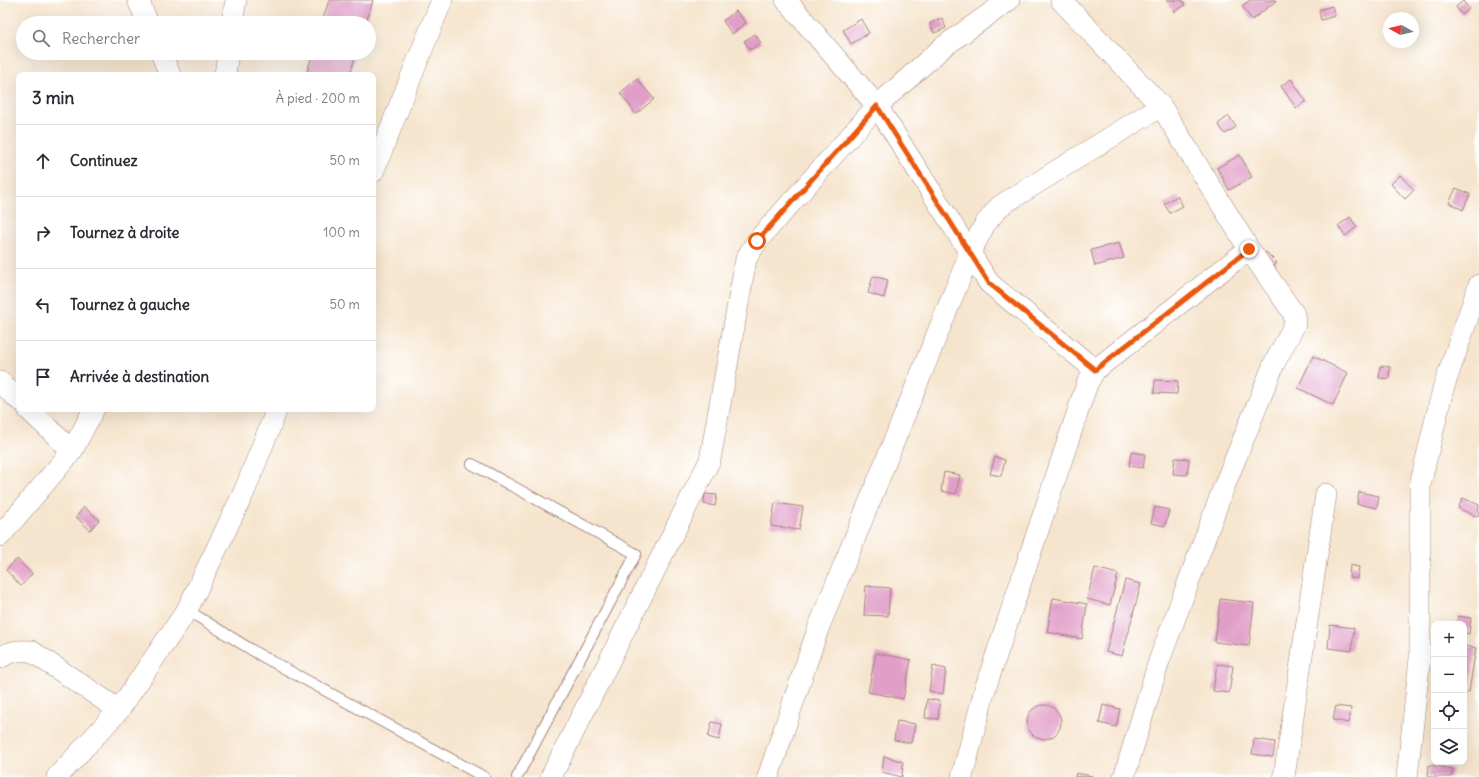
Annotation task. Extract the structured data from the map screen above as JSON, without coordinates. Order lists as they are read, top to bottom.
{
  "north": "left",
  "page": {
    "search": "Rechercher",
    "heading": ["3 min", "À pied · 200 m"],
    "list": [
      ["Continuez", "50 m"],
      ["Tournez à droite", "100 m"],
      ["Tournez à gauche", "50 m"],
      "Arrivée à destination"
    ],
    "map_buttons": ["+", "−"]
  }
}
